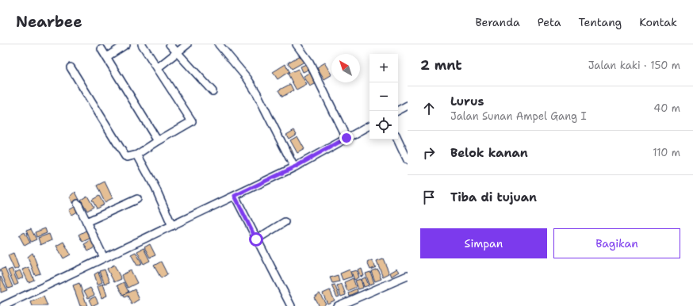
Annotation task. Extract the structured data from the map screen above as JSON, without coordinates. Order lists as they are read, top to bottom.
{
  "north": "top left",
  "page": {
    "header": "Nearbee",
    "nav": [
      "Beranda",
      "Peta",
      "Tentang",
      "Kontak"
    ],
    "heading": ["2 mnt", "Jalan kaki · 150 m"],
    "map_buttons": ["+", "−"],
    "list": [
      ["Lurus", "Jalan Sunan Ampel Gang I", "40 m"],
      ["Belok kanan", "110 m"],
      "Tiba di tujuan"
    ],
    "buttons": ["Simpan", "Bagikan"]
  }
}
